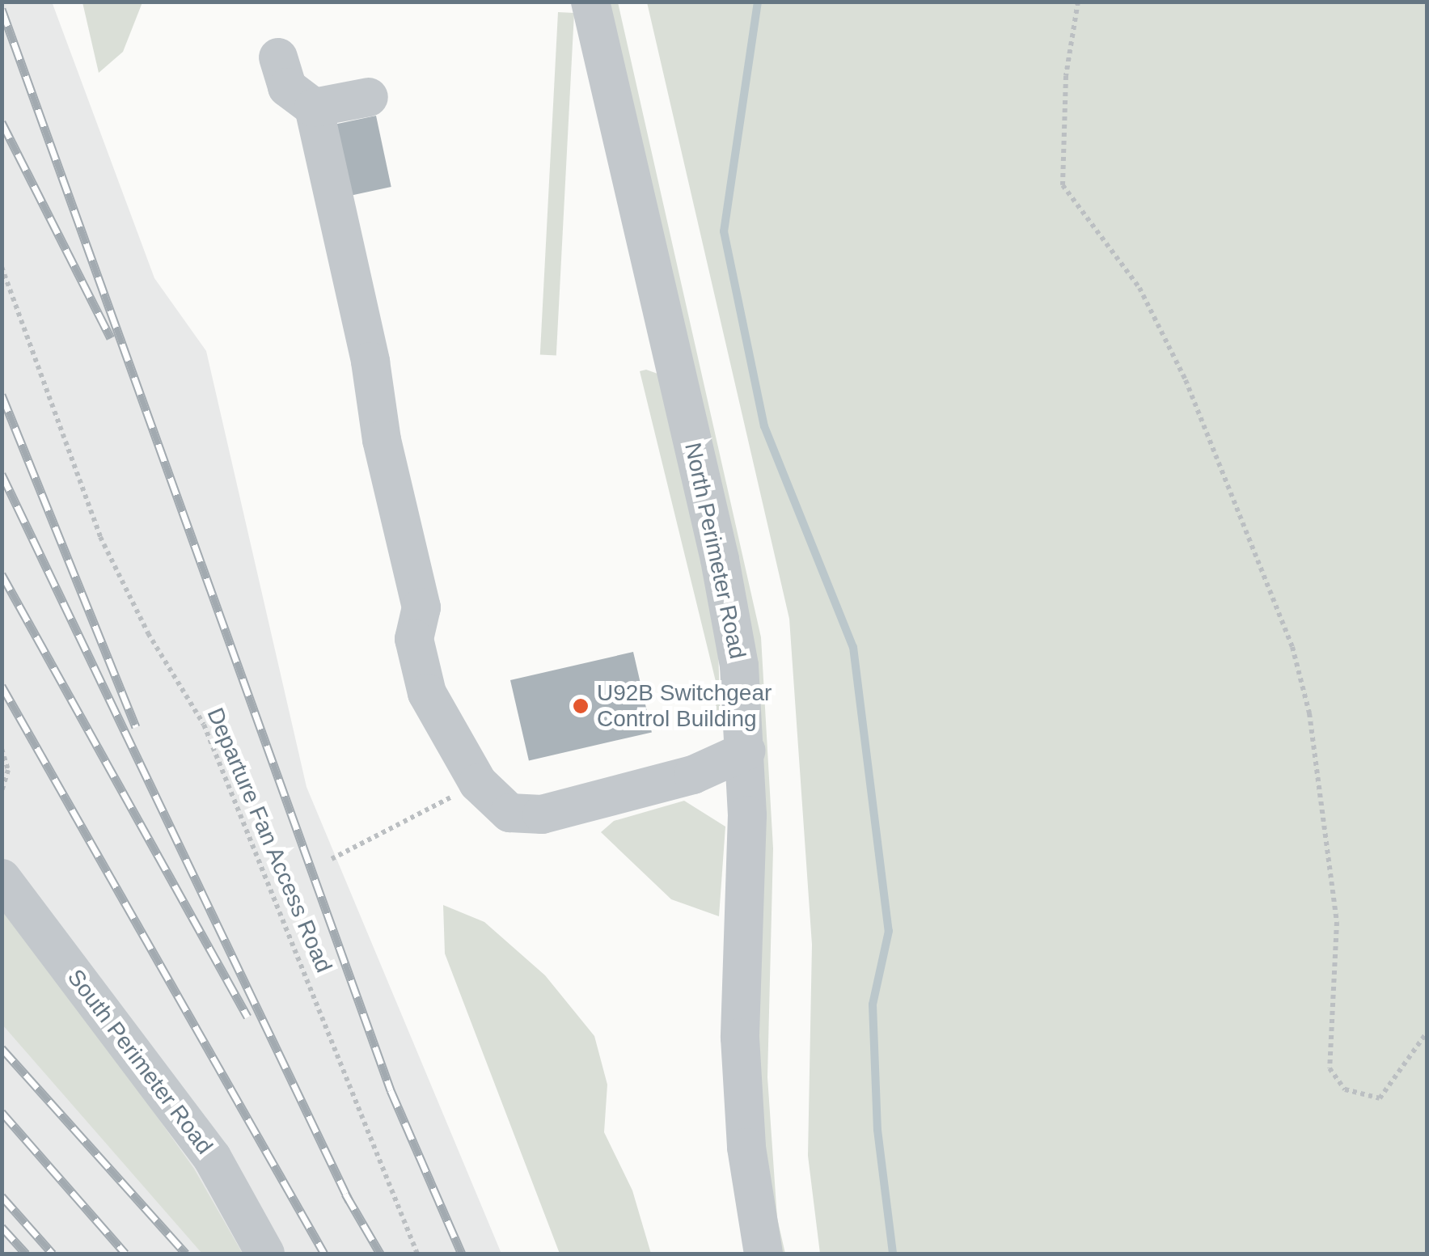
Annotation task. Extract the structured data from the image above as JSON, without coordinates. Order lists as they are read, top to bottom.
{
  "streets": {
    "lane": ["North Perimeter Road", "South Perimeter Road"],
    "path": ["Departure Fan Access Road"]
  },
  "places": ["U92B Switchgear Control Building"]
}
